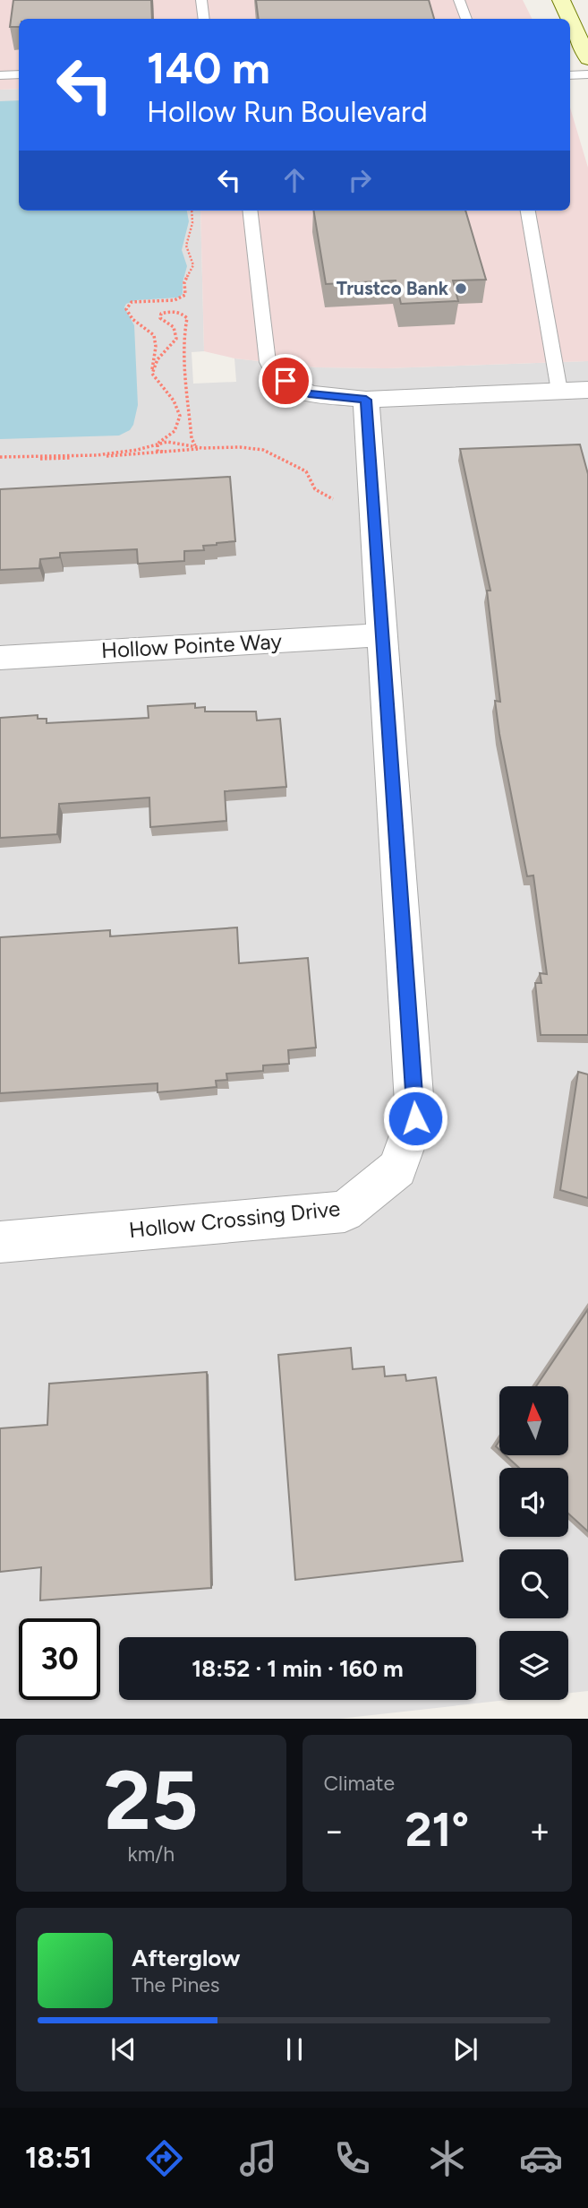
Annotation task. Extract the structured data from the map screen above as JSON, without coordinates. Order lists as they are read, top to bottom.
{
  "streets": {
    "street": ["Hollow Pointe Way", "Hollow Crossing Drive"]
  },
  "crossings": [
    ["Hollow Pointe Way", "Hollow Crossing Drive"]
  ],
  "places": ["Trustco Bank"],
  "north": "top",
  "page": {
    "turn": ["140 m", "Hollow Run Boulevard"],
    "limit": "30",
    "trip": "18:52 · 1 min · 160 m",
    "tile": [
      ["25", "km/h"],
      "Climate"
    ],
    "heat": ["−", "21°", "+"],
    "song": ["Afterglow", "The Pines"],
    "tabs": "18:51"
  }
}
